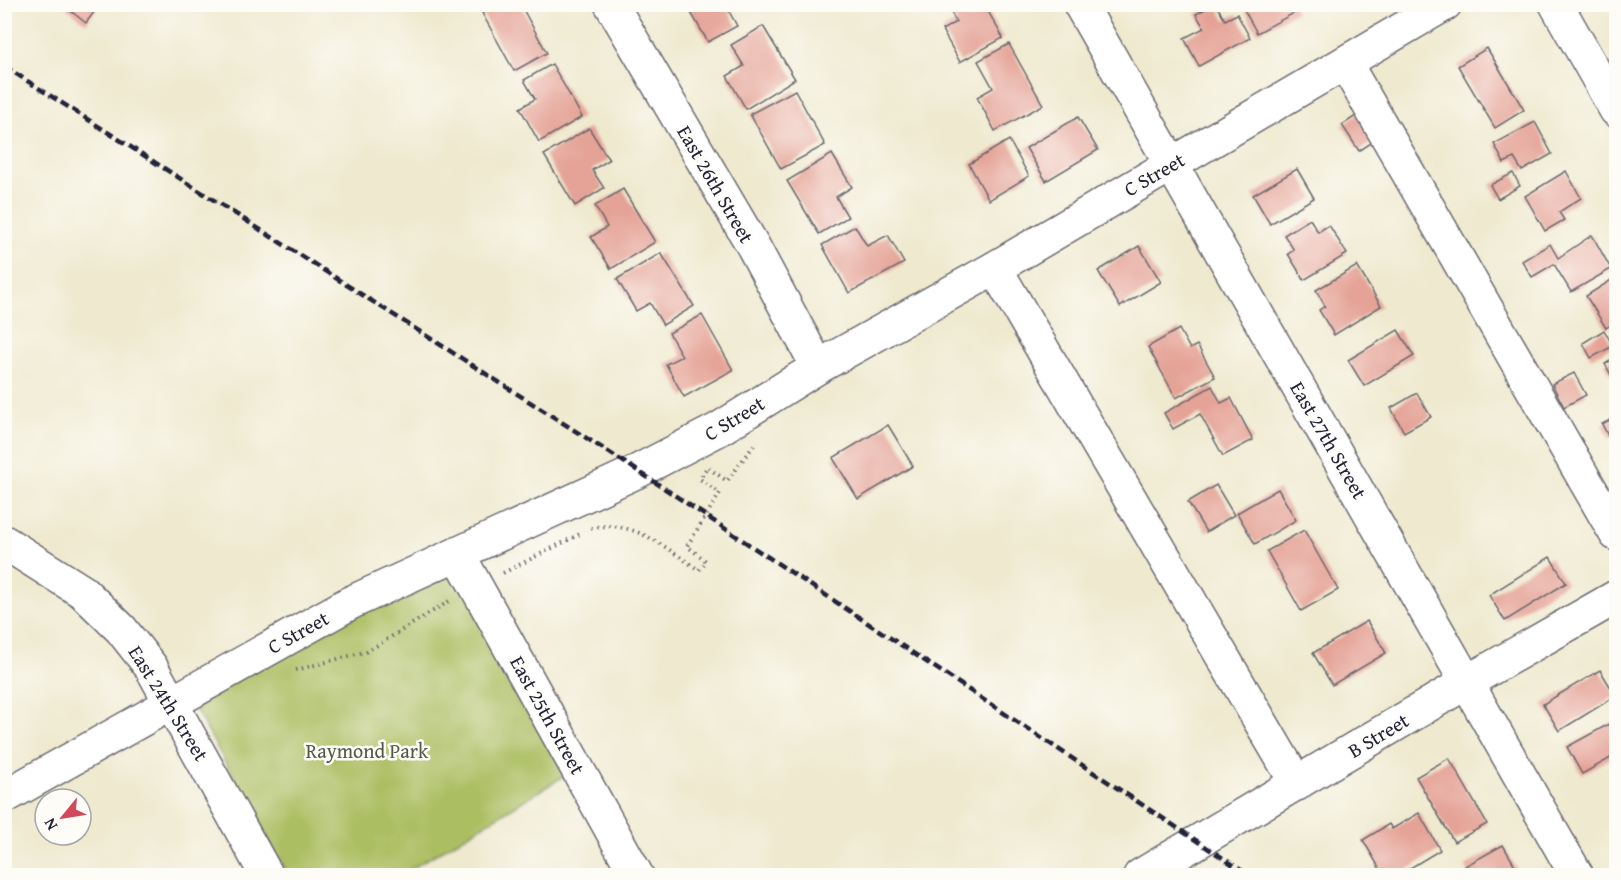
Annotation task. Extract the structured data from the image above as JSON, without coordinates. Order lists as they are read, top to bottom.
{
  "streets": {
    "street": [
      "C Street",
      "East 26th Street",
      "East 27th Street",
      "East 24th Street",
      "East 25th Street",
      "B Street"
    ]
  },
  "crossings": [
    ["C Street", "East 26th Street"],
    ["C Street", "East 27th Street"],
    ["C Street", "East 24th Street"],
    ["C Street", "East 25th Street"],
    ["East 27th Street", "B Street"]
  ],
  "parks": ["Raymond Park"],
  "north": "bottom left"
}
